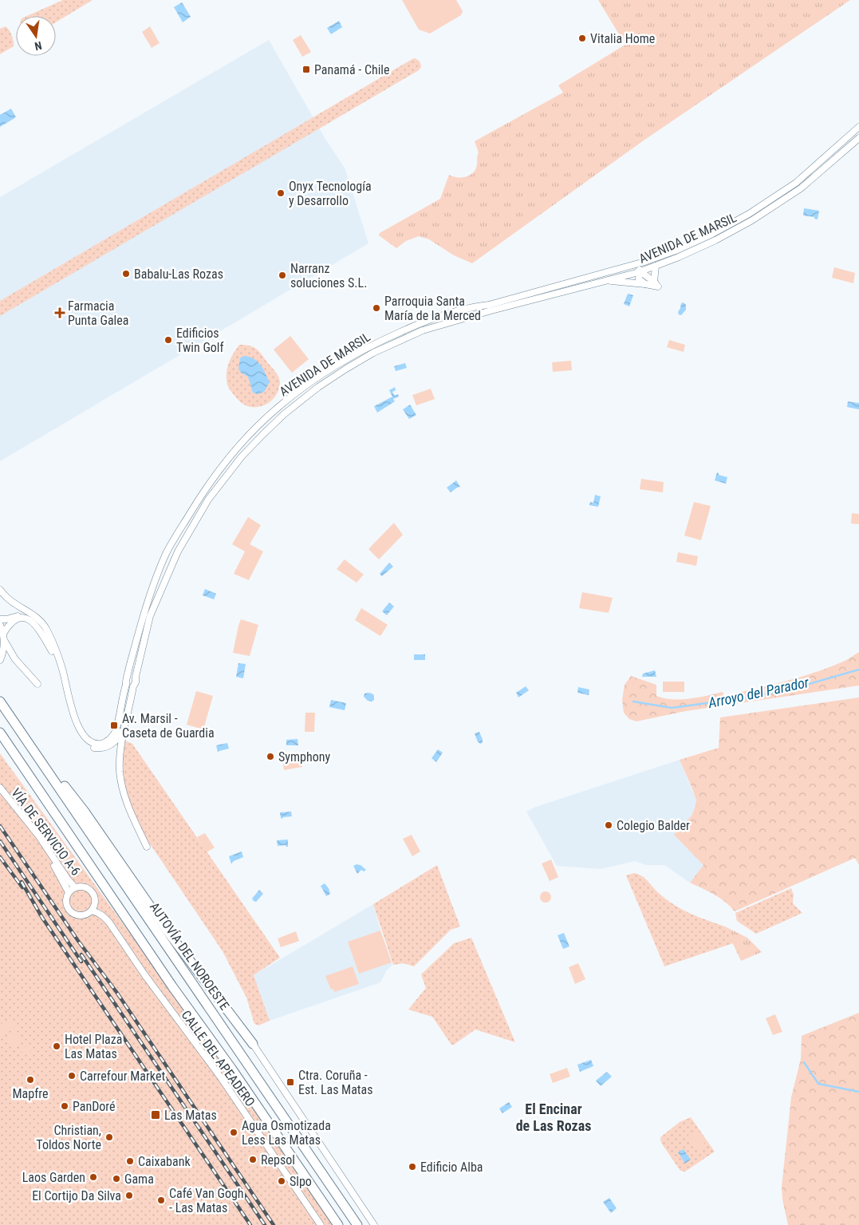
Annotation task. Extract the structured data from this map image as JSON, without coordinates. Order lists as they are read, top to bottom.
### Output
{
  "streets": {
    "highway": ["AUTOVÍA DEL NOROESTE"],
    "street": ["AVENIDA DE MARSIL", "VÍA DE SERVICIO A-6", "CALLE DEL APEADERO"]
  },
  "crossings": [
    ["VÍA DE SERVICIO A-6", "CALLE DEL APEADERO"]
  ],
  "districts": ["El Encinar de Las Rozas"],
  "water": ["Arroyo del Parador"],
  "places": {
    "other": [
      "Vitalia Home",
      "Onyx Tecnología y Desarrollo",
      "Babalu-Las Rozas",
      "Narranz soluciones S.L.",
      "Parroquia Santa María de la Merced",
      "Edificios Twin Golf",
      "Symphony",
      "Colegio Balder",
      "Hotel Plaza Las Matas",
      "Carrefour Market",
      "Mapfre",
      "PanDoré",
      "Agua Osmotizada Less Las Matas",
      "Christian, Toldos Norte",
      "Repsol",
      "Caixabank",
      "Edificio Alba",
      "Laos Garden",
      "Gama",
      "Slpo",
      "El Cortijo Da Silva",
      "Café Van Gogh - Las Matas"
    ],
    "transit": [
      "Panamá - Chile",
      "Av. Marsil - Caseta de Guardia",
      "Ctra. Coruña - Est. Las Matas",
      "Las Matas"
    ],
    "health": ["Farmacia Punta Galea"]
  },
  "north": "bottom"
}
